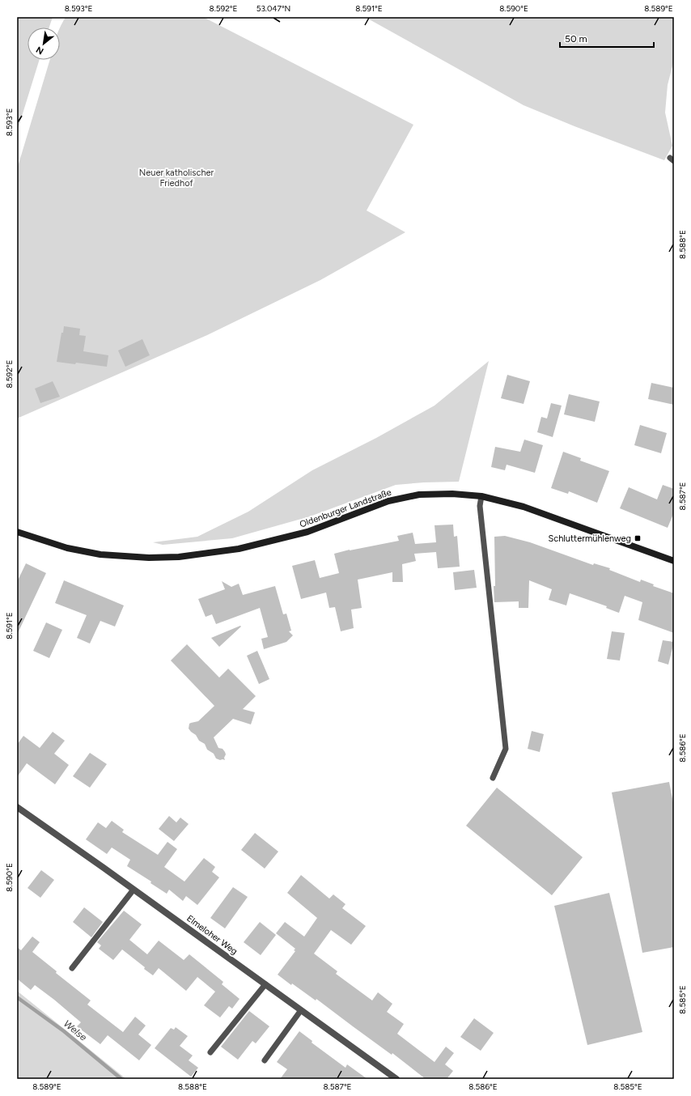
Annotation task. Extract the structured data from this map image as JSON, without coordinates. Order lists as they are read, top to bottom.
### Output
{
  "streets": {
    "main road": ["Oldenburger Landstraße"],
    "street": ["Elmeloher Weg"]
  },
  "water": ["Welse"],
  "parks": ["Neuer katholischer Friedhof"],
  "places": {
    "transit": ["Schluttermühlenweg"]
  },
  "scale_bar": "50 m",
  "north": "bottom left",
  "coordinates": [
    "8.593°E",
    "8.592°E",
    "53.047°N",
    "8.591°E",
    "8.590°E",
    "8.589°E",
    "8.588°E",
    "8.587°E",
    "8.586°E",
    "8.585°E"
  ]
}
